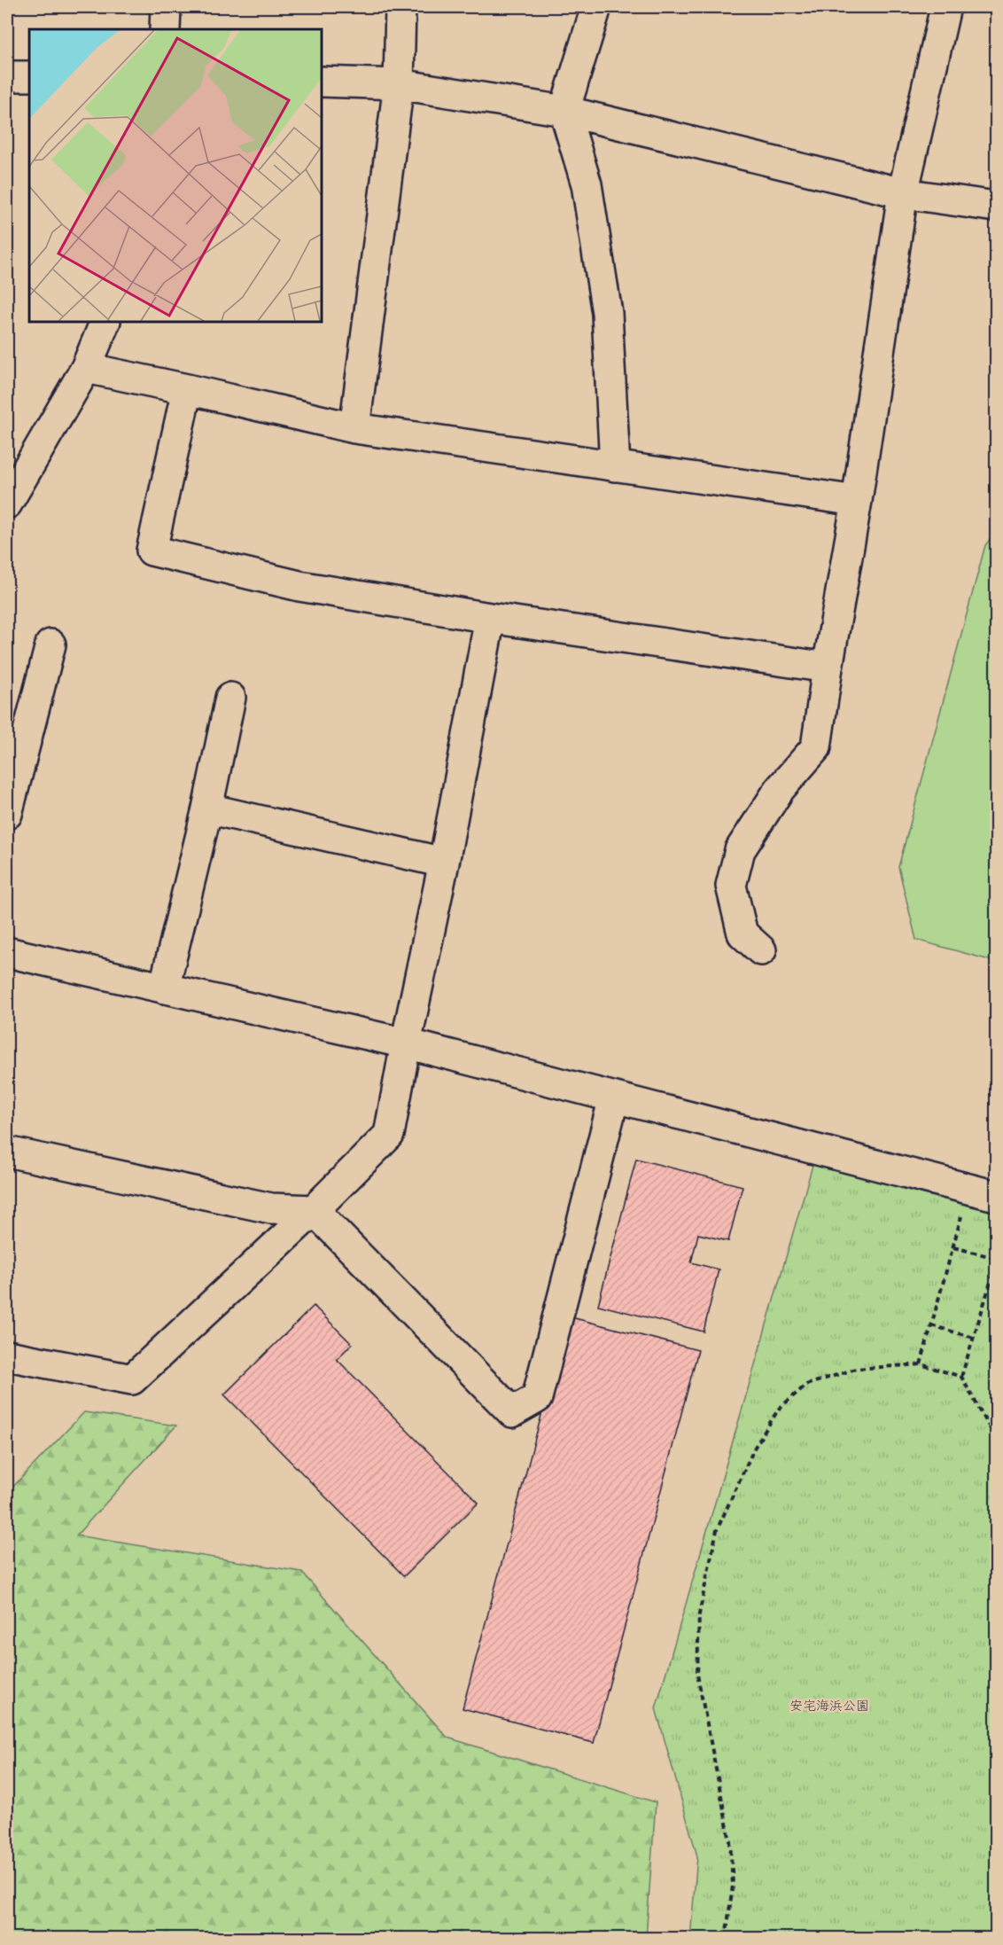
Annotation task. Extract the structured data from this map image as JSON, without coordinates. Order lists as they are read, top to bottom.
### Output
{
  "parks": ["安宅海浜公園"]
}
